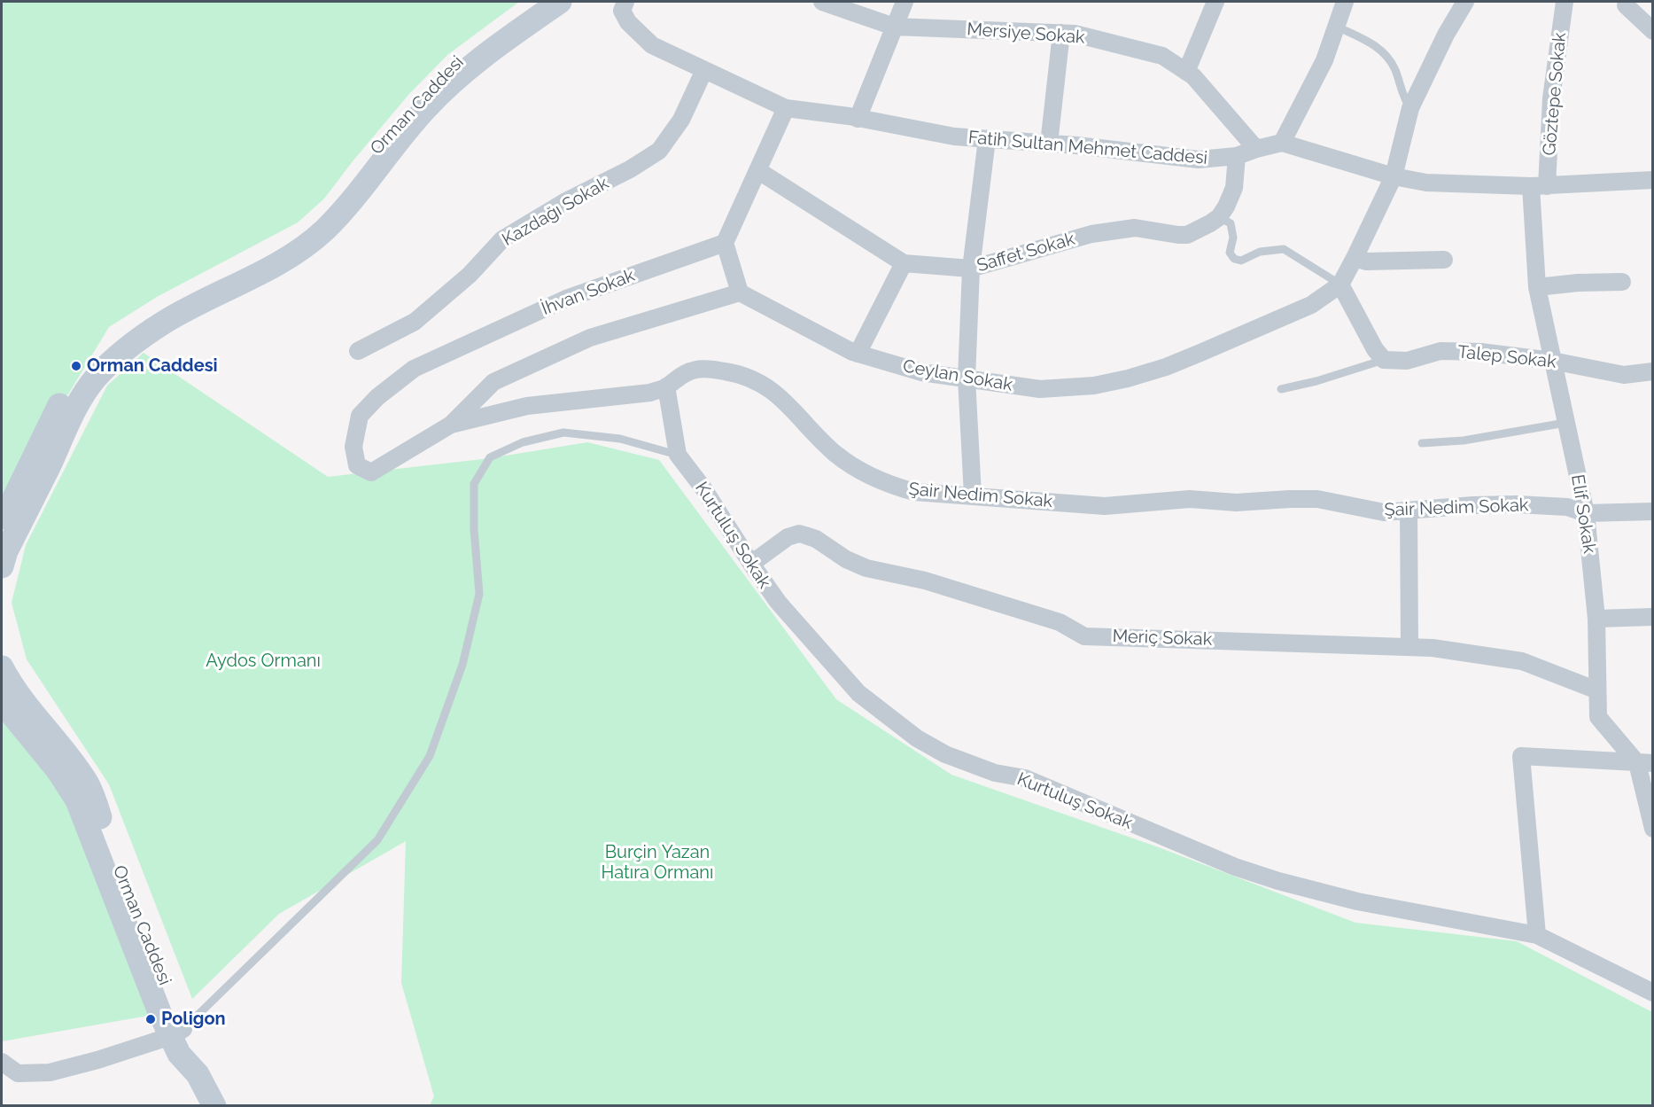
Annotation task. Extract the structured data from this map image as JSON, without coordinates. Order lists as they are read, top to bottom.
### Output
{
  "streets": {
    "street": [
      "Mersiye Sokak",
      "Göztepe Sokak",
      "Orman Caddesi",
      "Fatih Sultan Mehmet Caddesi",
      "Kazdağı Sokak",
      "Saffet Sokak",
      "İhvan Sokak",
      "Talep Sokak",
      "Ceylan Sokak",
      "Şair Nedim Sokak",
      "Elif Sokak",
      "Kurtuluş Sokak",
      "Meriç Sokak"
    ]
  },
  "crossings": [
    ["Mersiye Sokak", "Fatih Sultan Mehmet Caddesi"],
    ["Göztepe Sokak", "Fatih Sultan Mehmet Caddesi"],
    ["Göztepe Sokak", "Elif Sokak"],
    ["Fatih Sultan Mehmet Caddesi", "Kazdağı Sokak"],
    ["Fatih Sultan Mehmet Caddesi", "Ceylan Sokak"],
    ["Fatih Sultan Mehmet Caddesi", "Elif Sokak"],
    ["İhvan Sokak", "Şair Nedim Sokak"],
    ["Talep Sokak", "Elif Sokak"],
    ["Şair Nedim Sokak", "Elif Sokak"],
    ["Şair Nedim Sokak", "Kurtuluş Sokak"],
    ["Elif Sokak", "Meriç Sokak"],
    ["Kurtuluş Sokak", "Meriç Sokak"]
  ],
  "parks": ["Aydos Ormanı", "Burçin Yazan Hatıra Ormanı"],
  "places": ["Orman Caddesi", "Poligon"]
}
